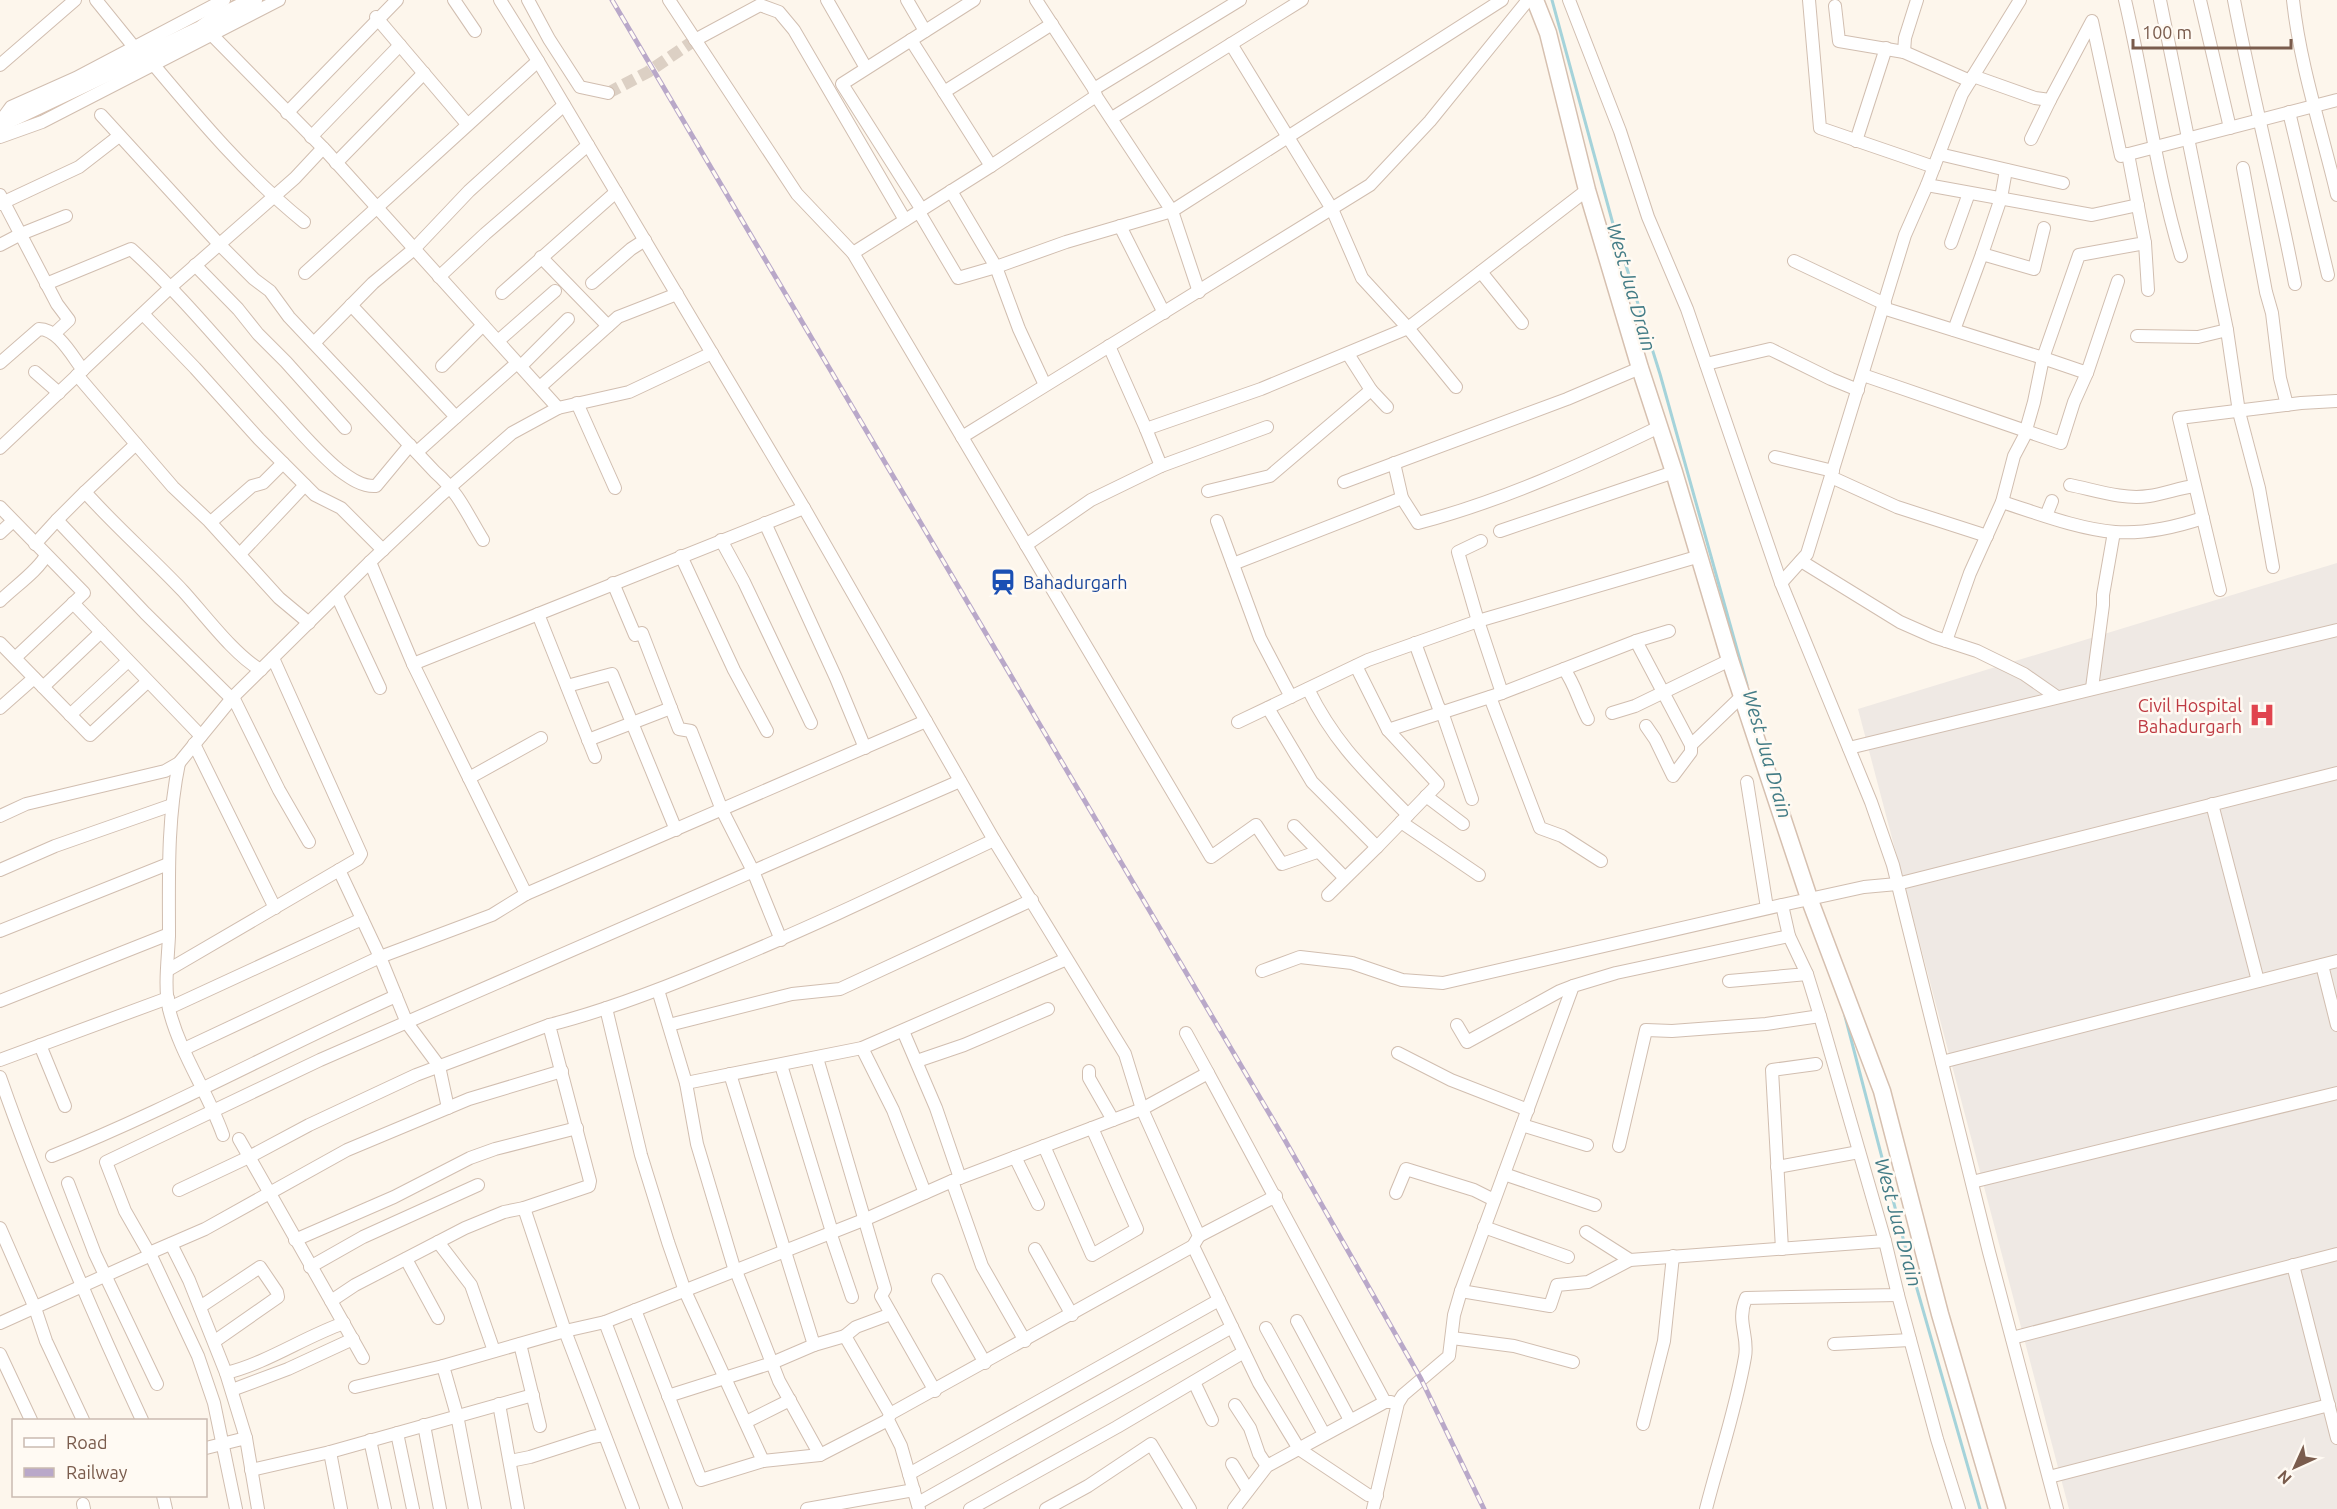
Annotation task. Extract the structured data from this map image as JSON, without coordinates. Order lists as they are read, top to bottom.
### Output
{
  "water": ["West Jua Drain"],
  "places": {
    "station": ["Bahadurgarh"],
    "hospital": ["Civil Hospital Bahadurgarh"]
  },
  "legend": ["Road", "Railway"],
  "scale_bar": "100 m",
  "north": "bottom left"
}
